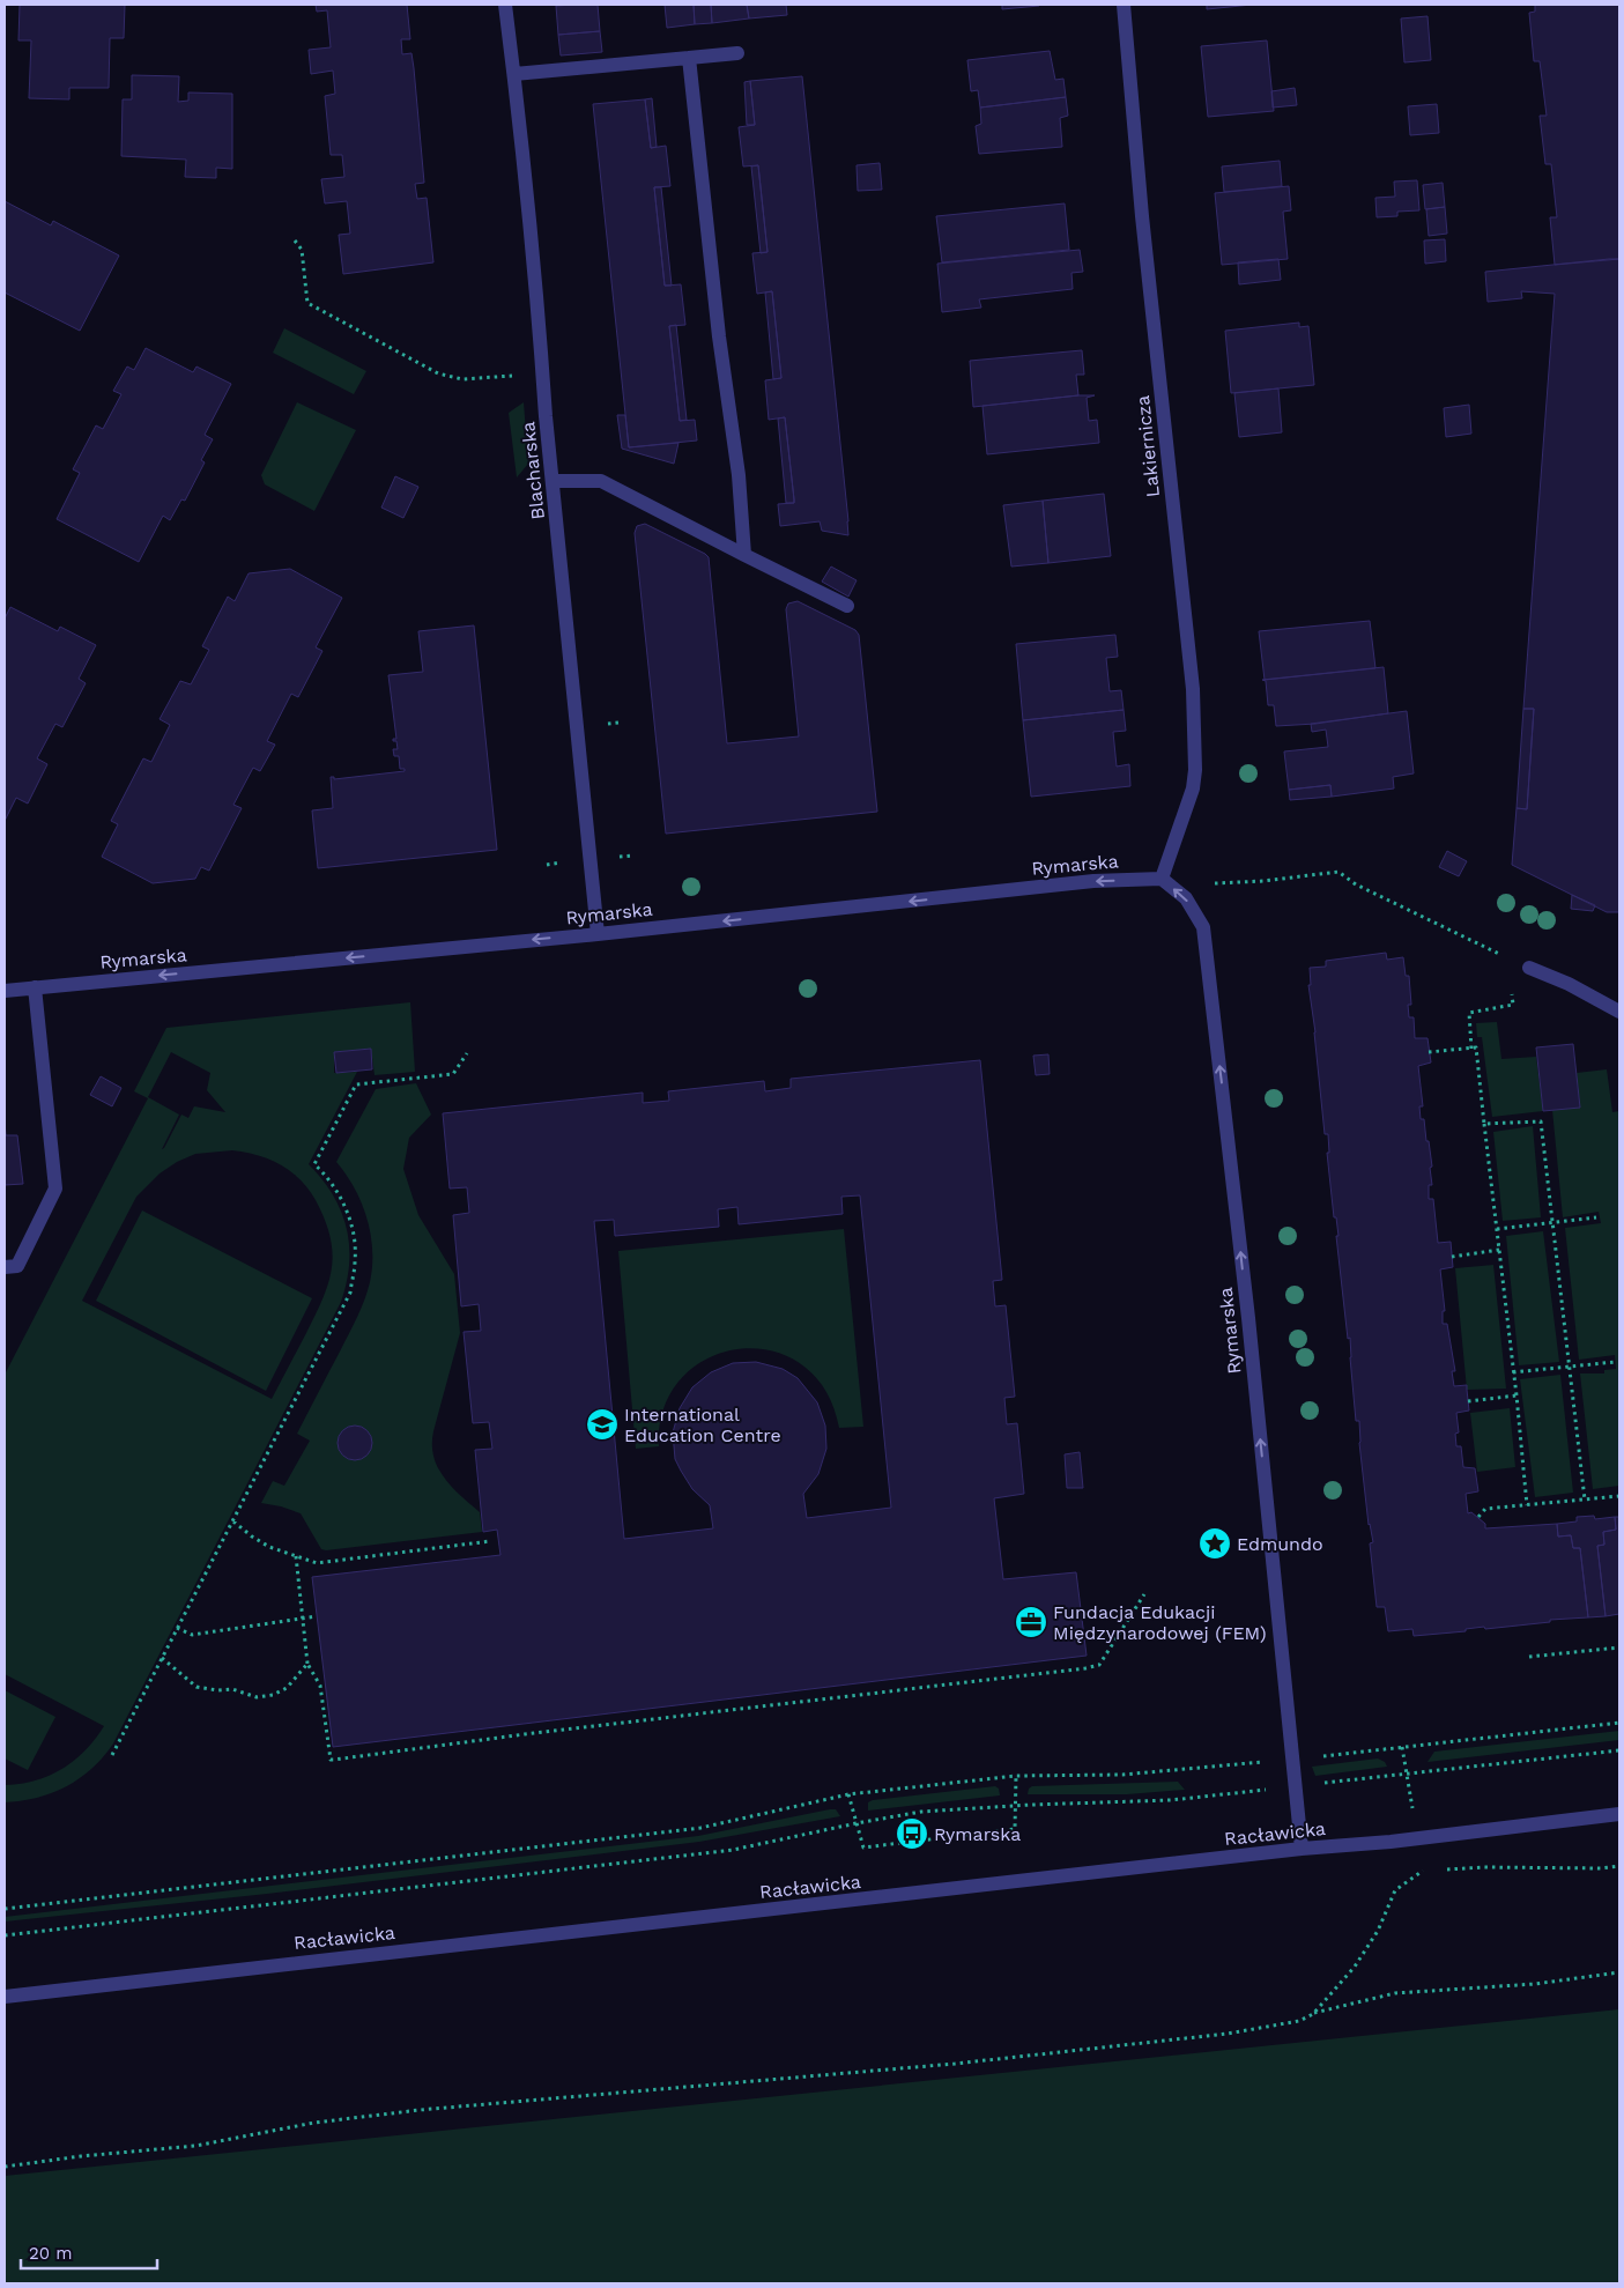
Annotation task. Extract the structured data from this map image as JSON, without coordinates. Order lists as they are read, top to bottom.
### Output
{
  "streets": {
    "street": [
      "Lakiernicza",
      "Blacharska",
      "Rymarska",
      "Racławicka"
    ]
  },
  "crossings": [
    ["Lakiernicza", "Rymarska"],
    ["Blacharska", "Rymarska"],
    ["Rymarska", "Racławicka"]
  ],
  "places": {
    "school or university": ["International Education Centre"],
    "place": ["Edmundo"],
    "office": ["Fundacja Edukacji Międzynarodowej (FEM)"],
    "bus stop": ["Rymarska"]
  },
  "scale_bar": "20 m"
}
